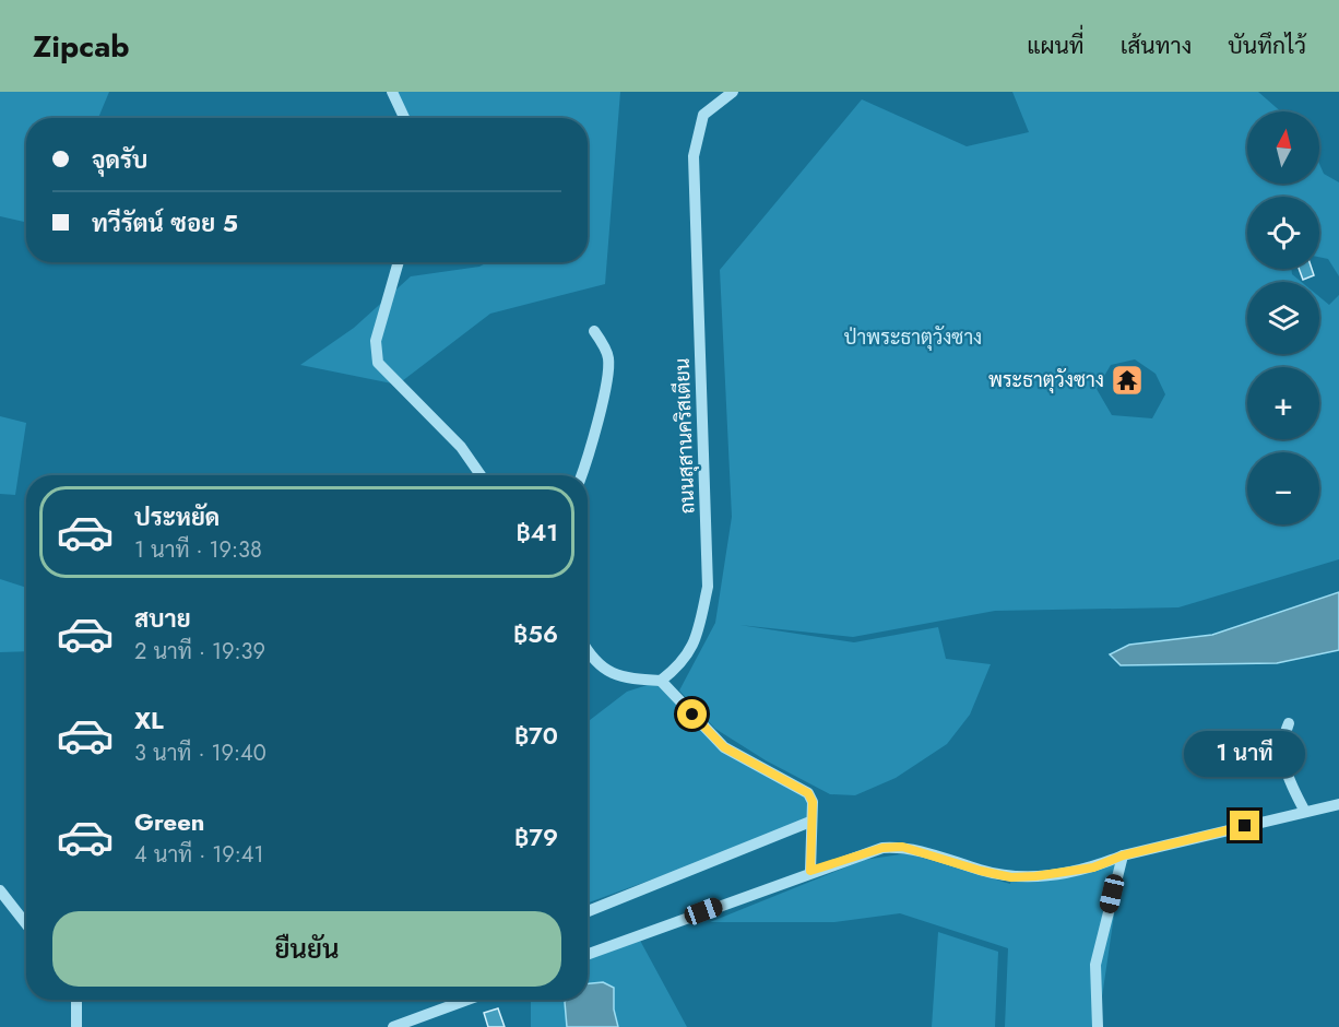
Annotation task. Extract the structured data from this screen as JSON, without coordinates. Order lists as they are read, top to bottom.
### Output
{
  "streets": {
    "street": ["ถนนสุสานคริสเตียน"]
  },
  "parks": ["ป่าพระธาตุวังซาง"],
  "places": {
    "temple": ["พระธาตุวังซาง"]
  },
  "north": "top",
  "page": {
    "header": "Zipcab",
    "nav": ["แผนที่", "เส้นทาง", "บันทึกไว้"],
    "map_buttons": ["+", "−"],
    "banner": ["จุดรับ", "ทวีรัตน์ ซอย 5"],
    "list": [
      {
        "name": "ประหยัด",
        "note": "1 นาที · 19:38",
        "value": "฿41"
      },
      {
        "name": "สบาย",
        "note": "2 นาที · 19:39",
        "value": "฿56"
      },
      {
        "name": "XL",
        "note": "3 นาที · 19:40",
        "value": "฿70"
      },
      {
        "name": "Green",
        "note": "4 นาที · 19:41",
        "value": "฿79"
      }
    ],
    "bubble": "1 นาที",
    "buttons": "ยืนยัน"
  }
}
